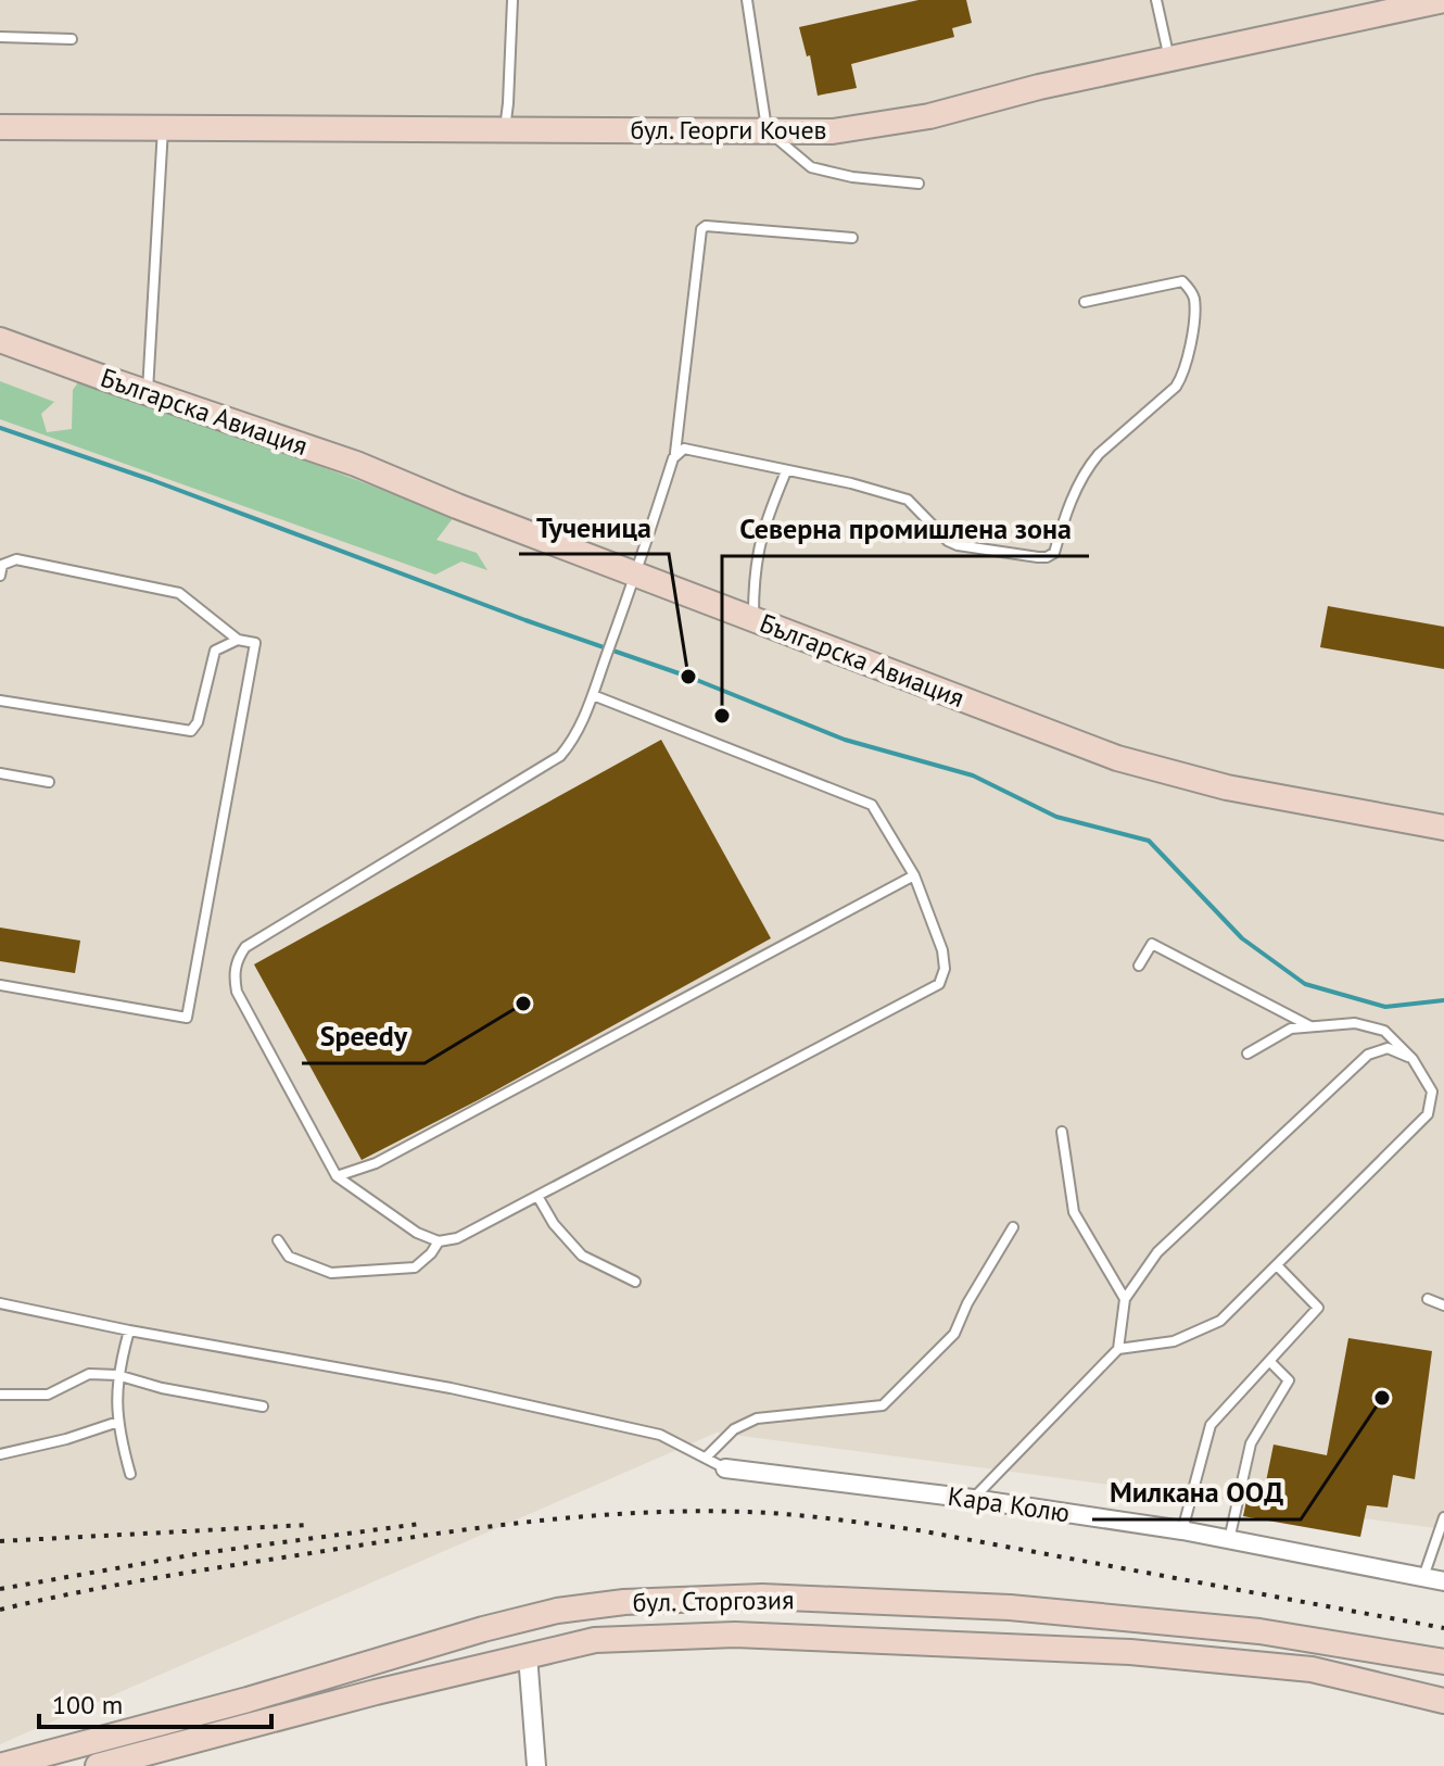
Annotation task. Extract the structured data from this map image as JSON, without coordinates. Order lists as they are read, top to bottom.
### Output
{
  "streets": {
    "main road": ["бул. Георги Кочев", "Българска Авиация", "бул. Сторгозия"],
    "street": ["Кара Колю"]
  },
  "places": [
    "Тученица",
    "Северна промишлена зона",
    "Speedy",
    "Милкана OOД"
  ],
  "scale_bar": "100 m"
}
